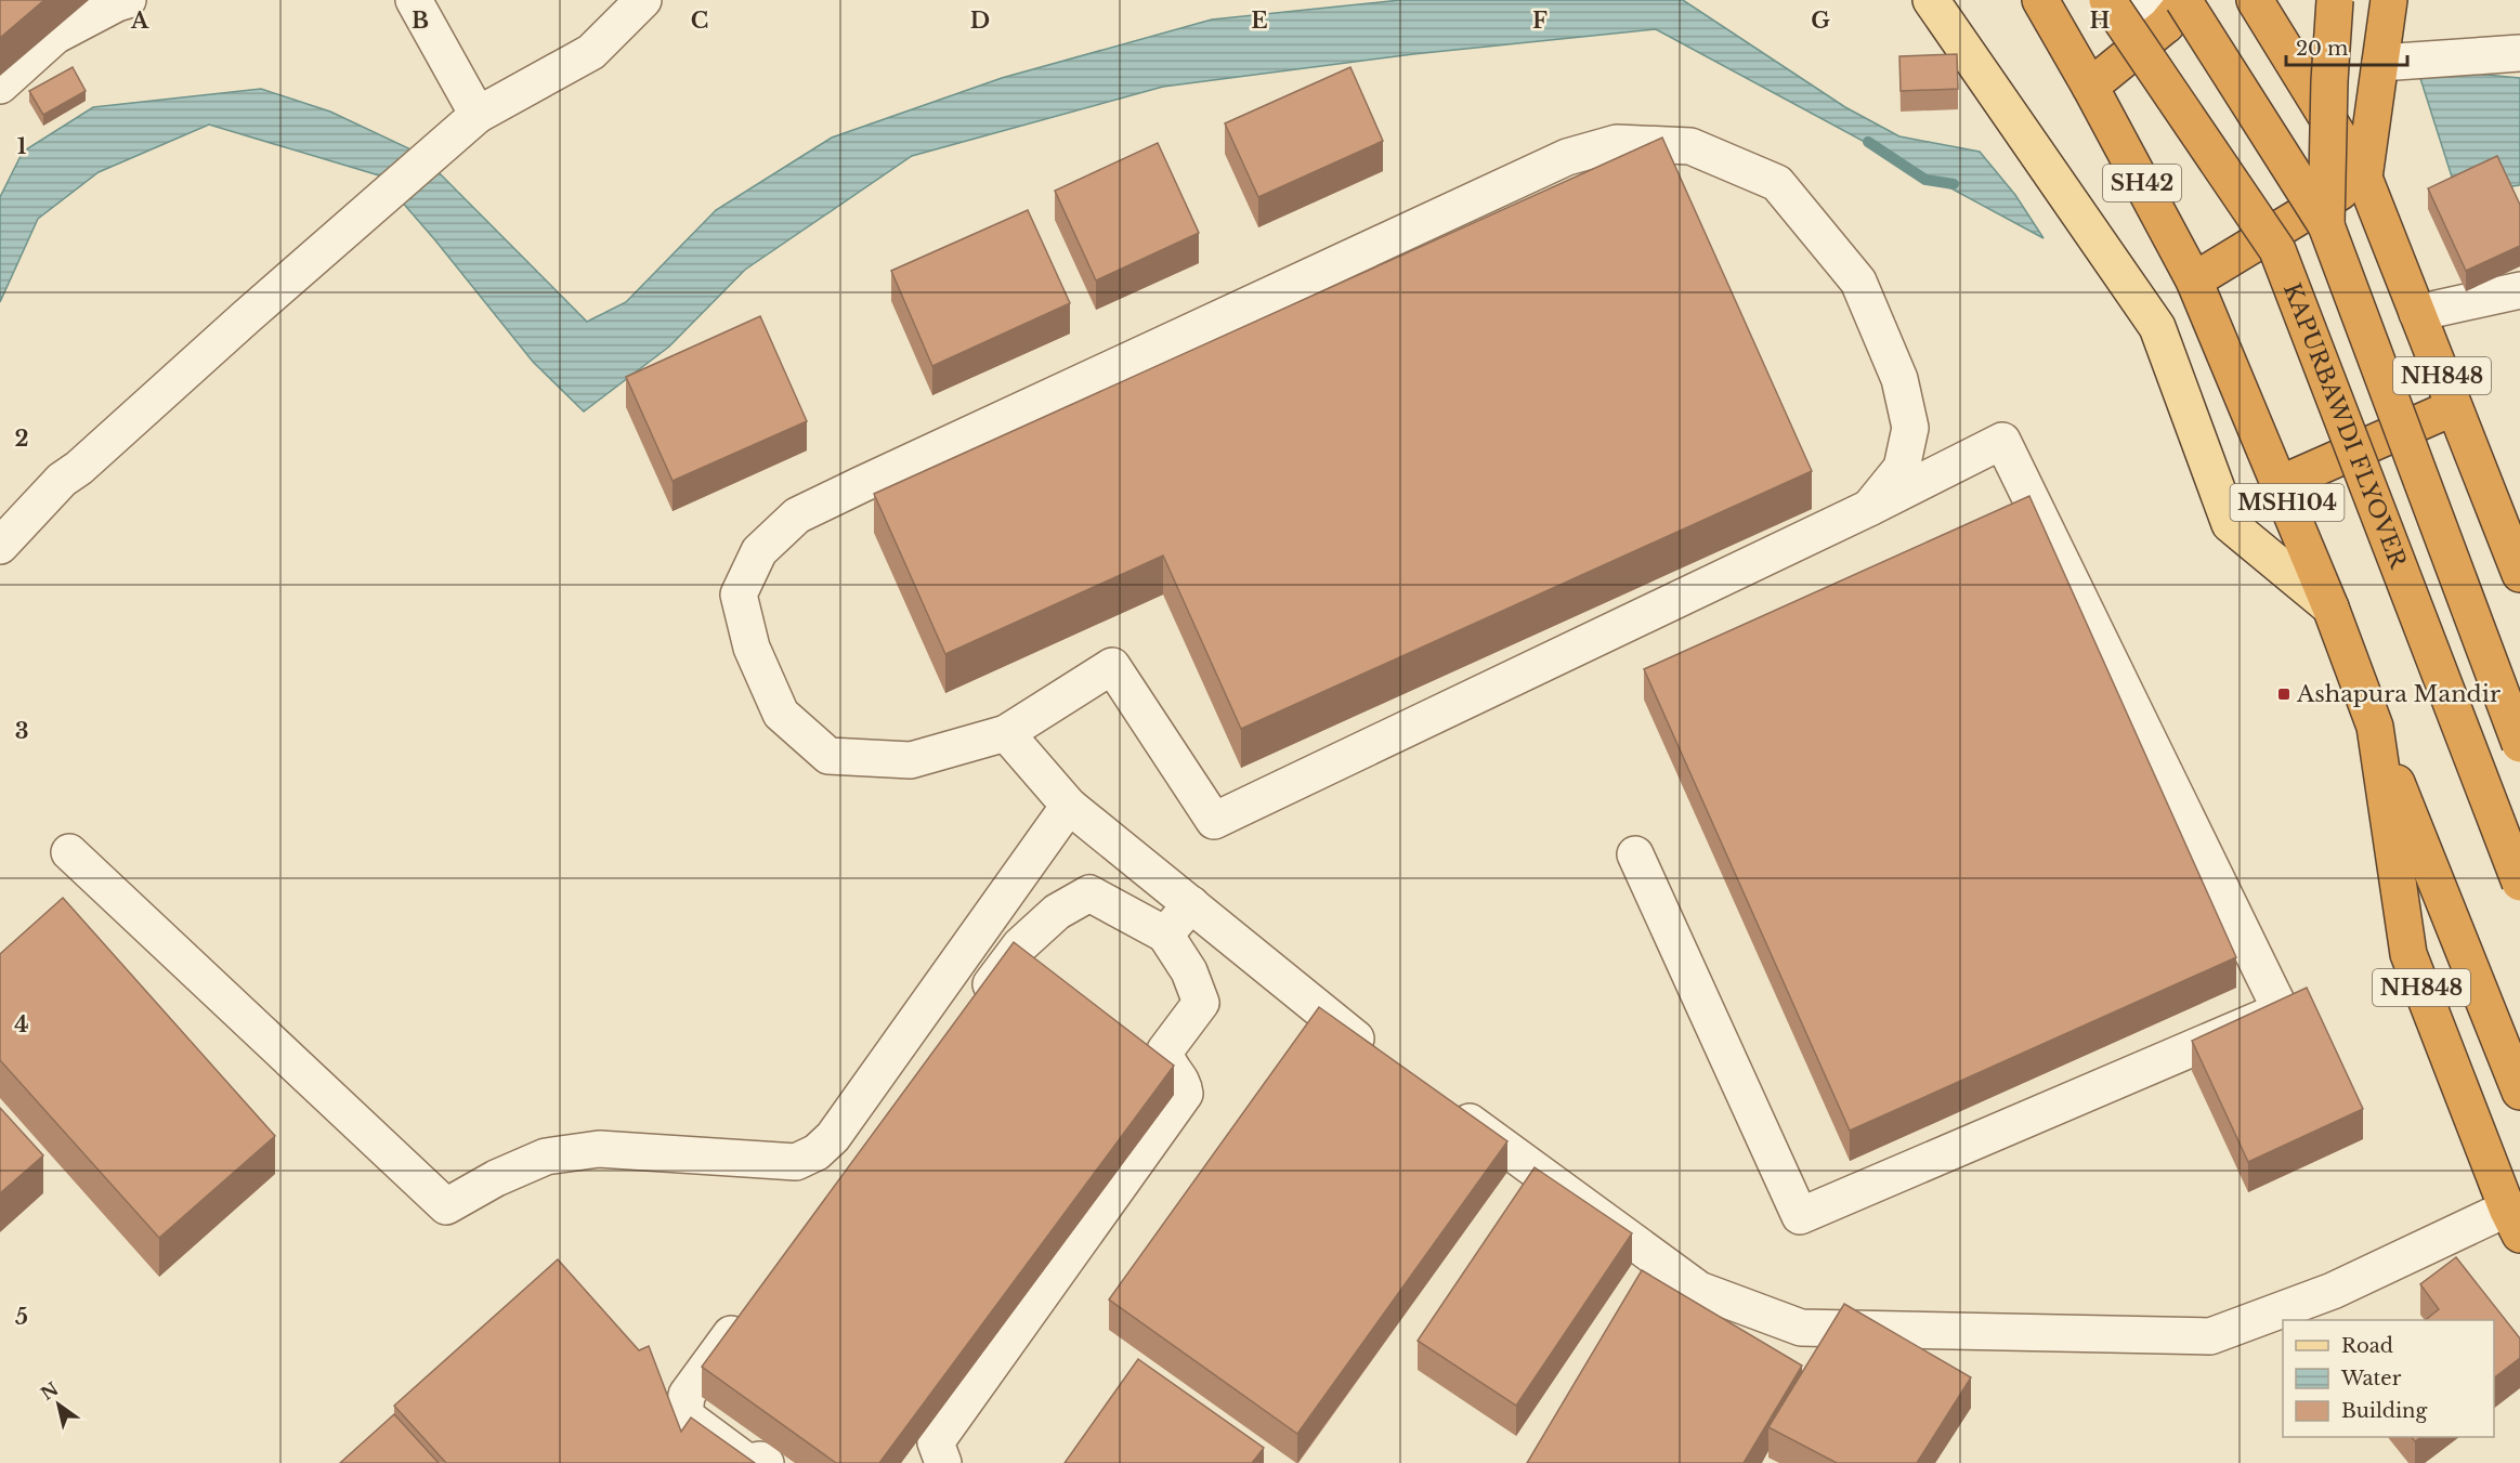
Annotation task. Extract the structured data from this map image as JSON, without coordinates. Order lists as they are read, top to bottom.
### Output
{
  "streets": {
    "highway": [
      "SH42",
      "NH848",
      "KAPURBAWDI FLYOVER",
      "MSH104"
    ]
  },
  "crossings": [
    ["SH42", "MSH104"],
    ["NH848", "MSH104"]
  ],
  "places": {
    "transit": ["Ashapura Mandir"]
  },
  "legend": ["Road", "Water", "Building"],
  "scale_bar": "20 m",
  "north": "top left",
  "grid": {
    "columns": [
      "A",
      "B",
      "C",
      "D",
      "E",
      "F",
      "G",
      "H"
    ],
    "rows": [
      "1",
      "2",
      "3",
      "4",
      "5"
    ]
  }
}
